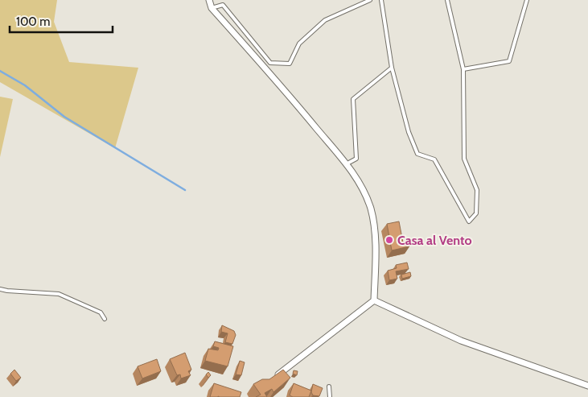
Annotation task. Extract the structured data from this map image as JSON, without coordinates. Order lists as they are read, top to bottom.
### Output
{
  "places": ["Casa al Vento"],
  "scale_bar": "100 m"
}
